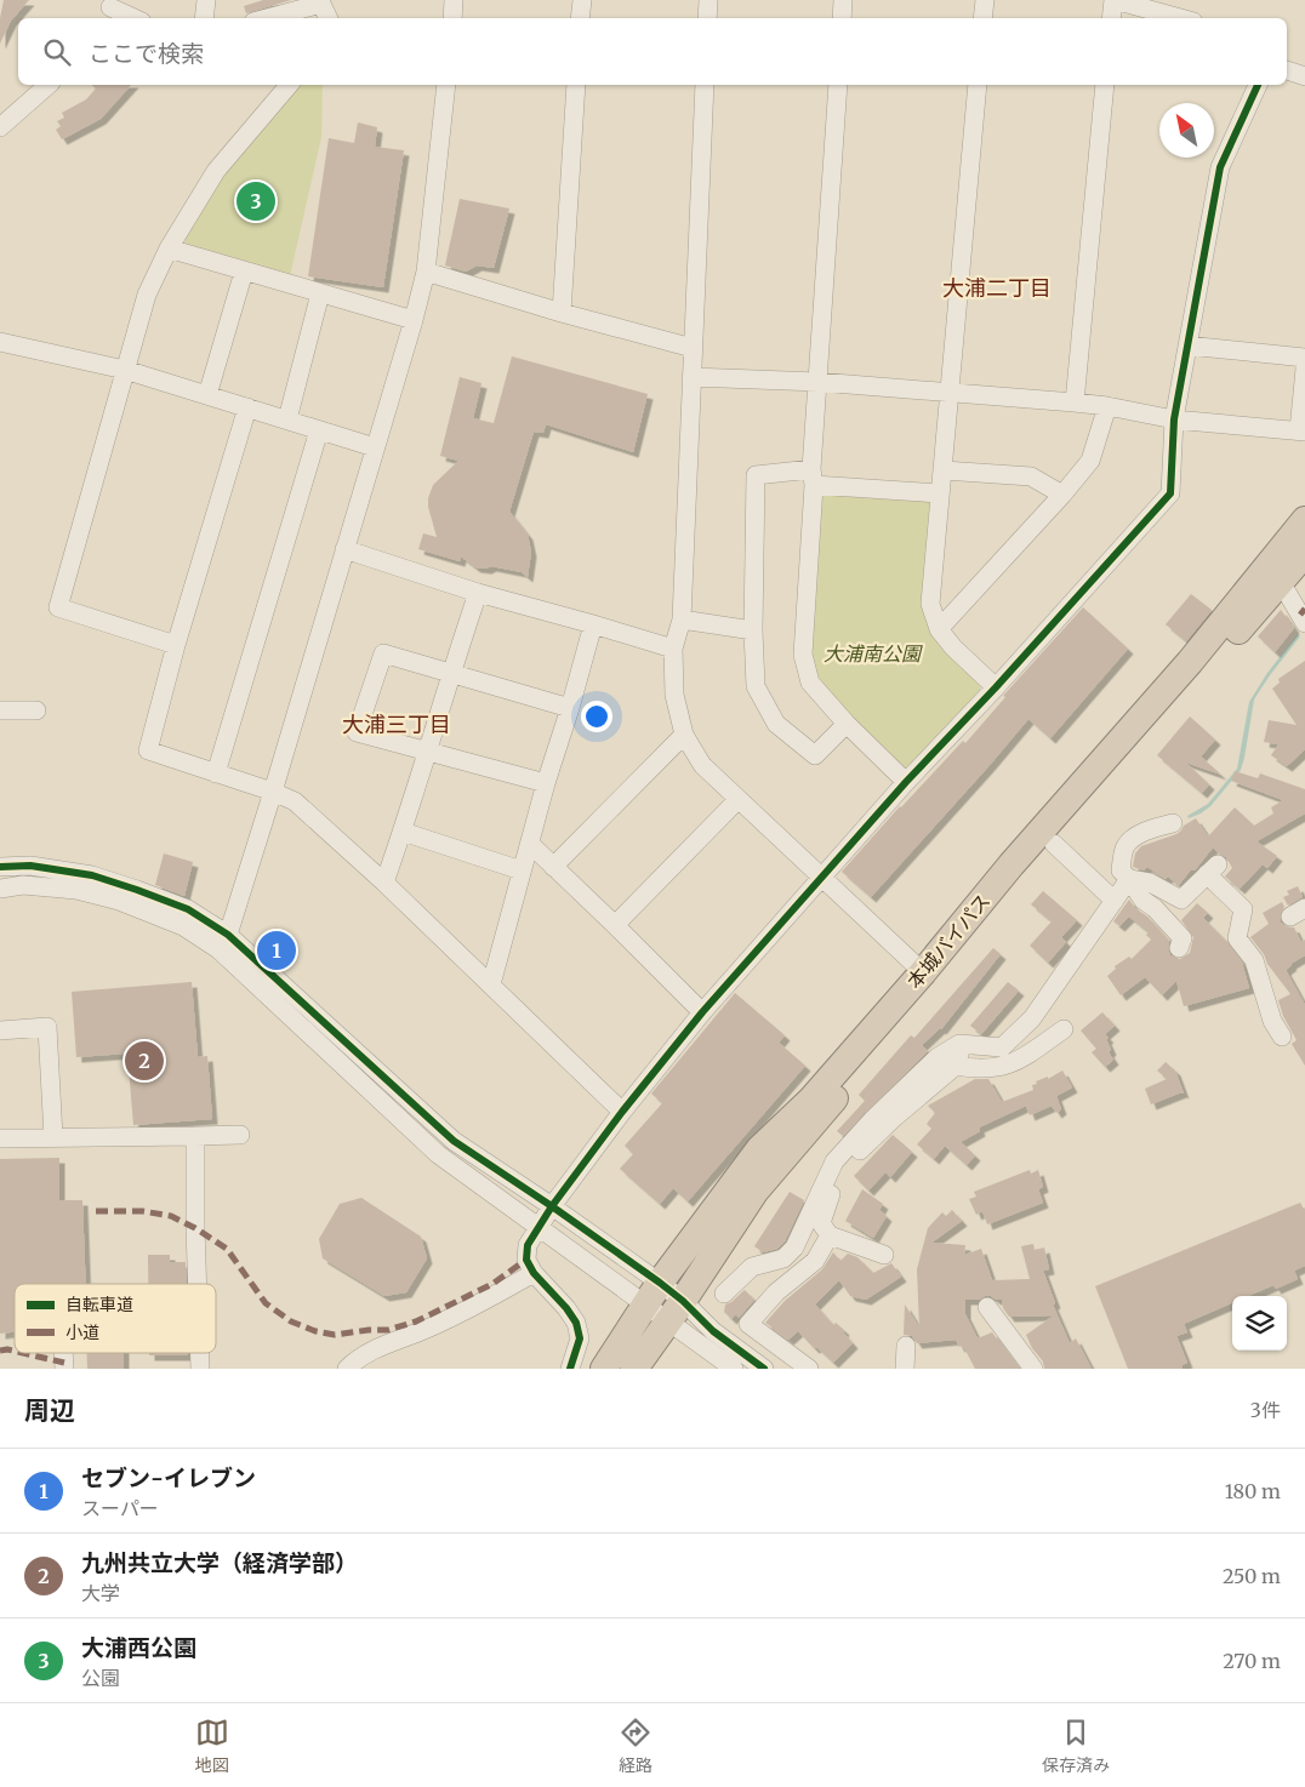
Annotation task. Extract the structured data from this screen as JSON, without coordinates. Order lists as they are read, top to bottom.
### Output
{
  "streets": {
    "highway": ["本城バイパス"]
  },
  "districts": ["大浦二丁目", "大浦三丁目"],
  "parks": ["大浦南公園"],
  "legend": ["自転車道", "小道"],
  "north": "top left",
  "page": {
    "search": "ここで検索",
    "pins": ["3", "1", "2"],
    "heading": ["周辺", "3件"],
    "list": [
      {
        "mark": "1",
        "name": "セブン-イレブン",
        "note": "スーパー",
        "value": "180 m"
      },
      {
        "mark": "2",
        "name": "九州共立大学（経済学部）",
        "note": "大学",
        "value": "250 m"
      },
      {
        "mark": "3",
        "name": "大浦西公園",
        "note": "公園",
        "value": "270 m"
      }
    ],
    "nav": ["地図", "経路", "保存済み"]
  }
}
